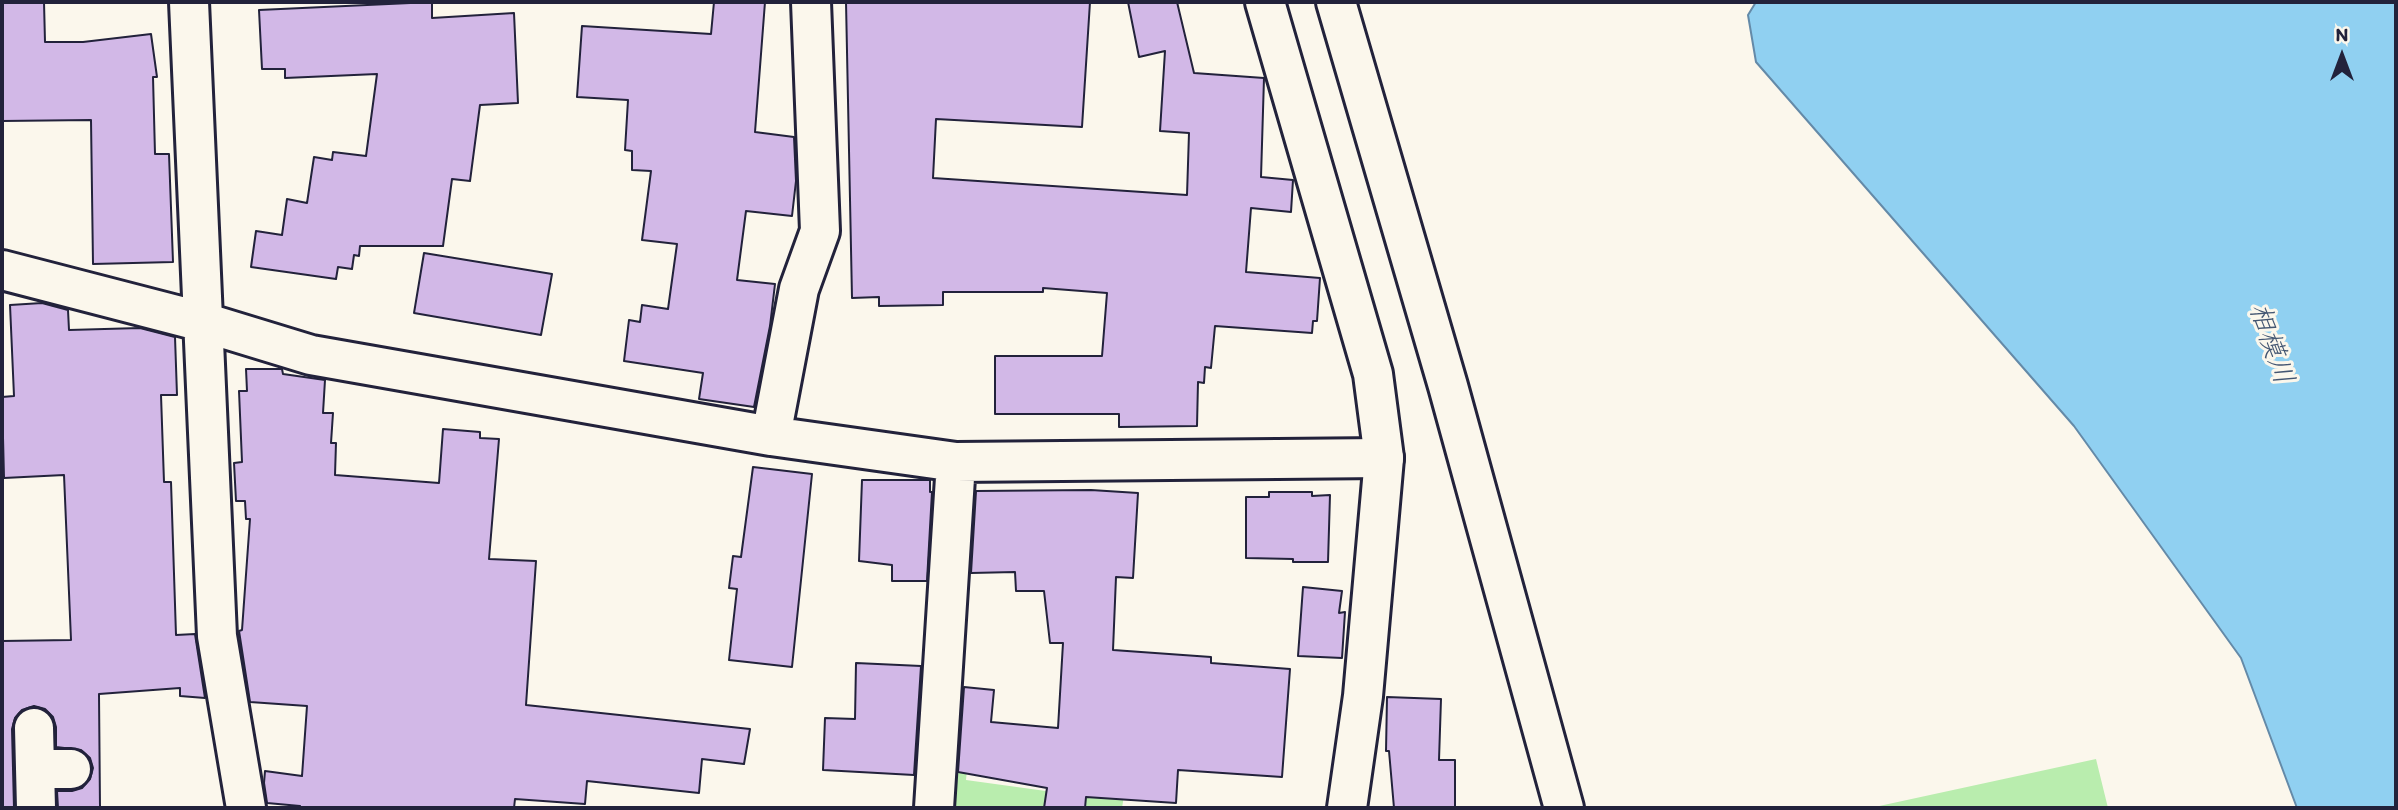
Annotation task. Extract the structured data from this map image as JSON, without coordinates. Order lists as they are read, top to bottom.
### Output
{
  "water": ["相模川"],
  "north": "top"
}
